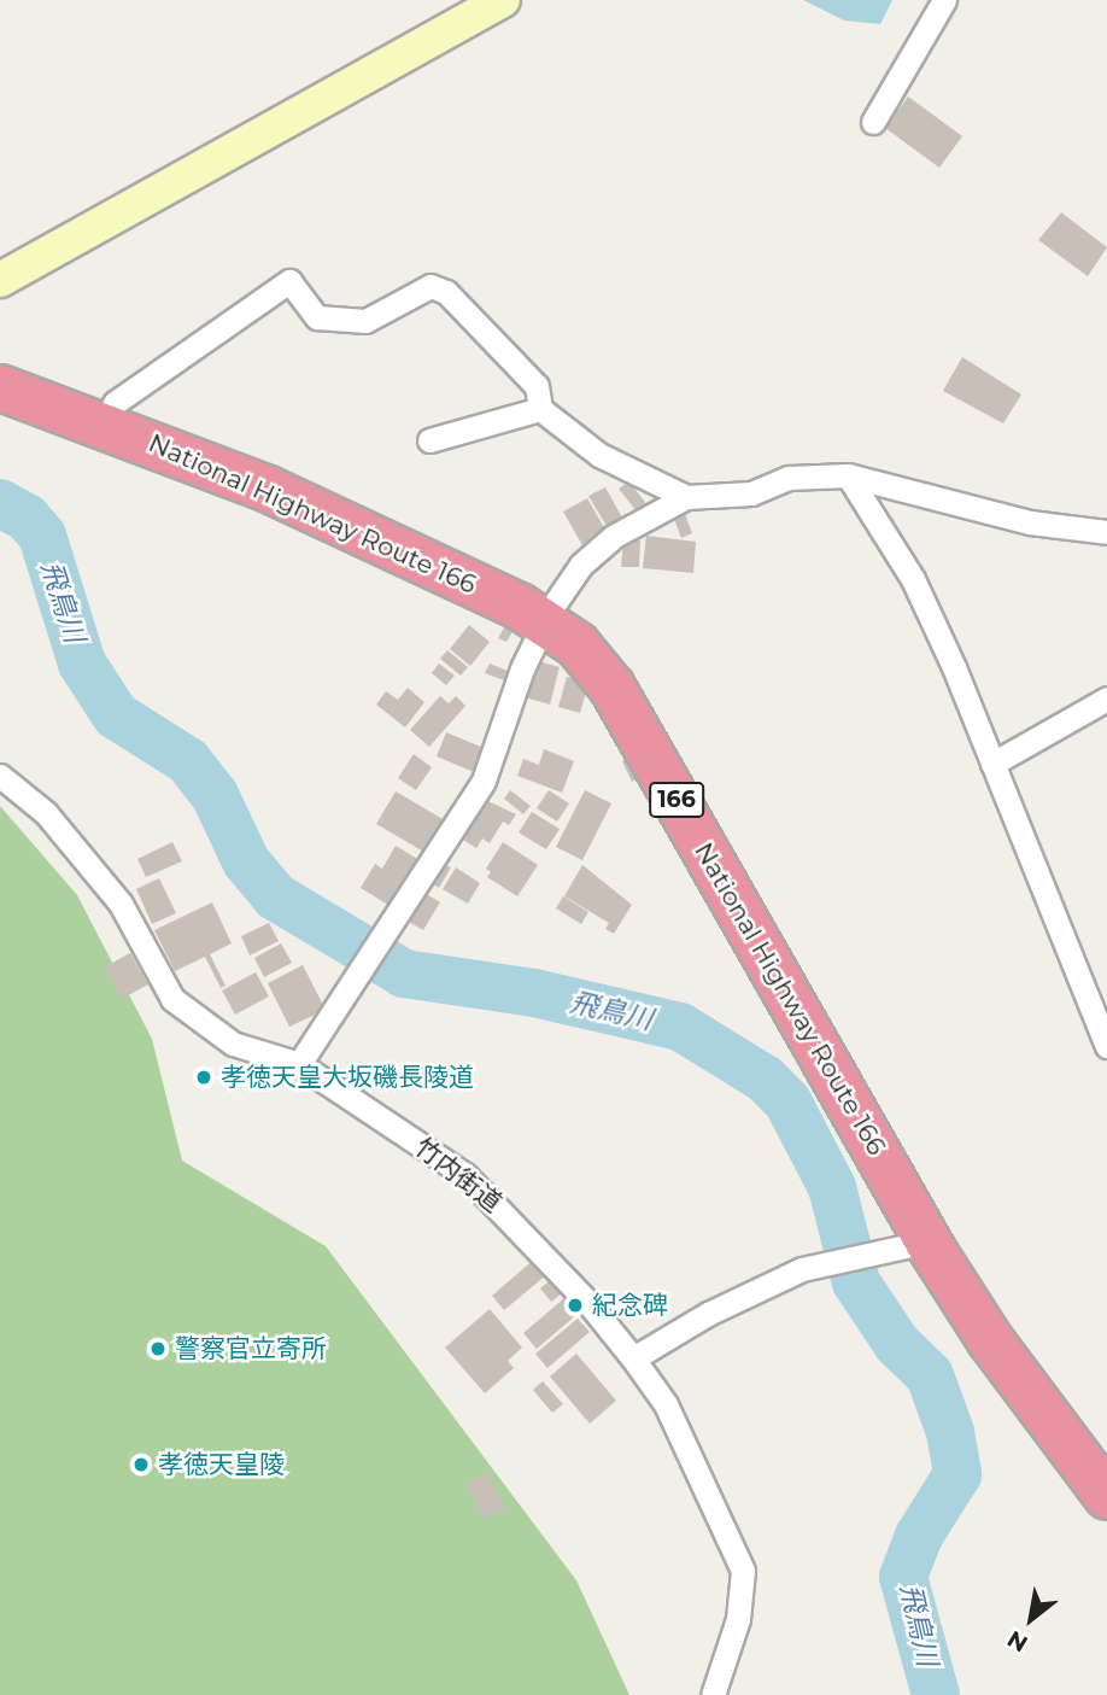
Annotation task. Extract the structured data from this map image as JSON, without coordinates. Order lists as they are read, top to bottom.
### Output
{
  "streets": {
    "highway": ["National Highway Route 166", "166"],
    "street": ["竹内街道"]
  },
  "water": ["飛鳥川"],
  "places": [
    "孝徳天皇大坂磯長陵道",
    "紀念碑",
    "警察官立寄所",
    "孝徳天皇陵"
  ],
  "north": "bottom left"
}
